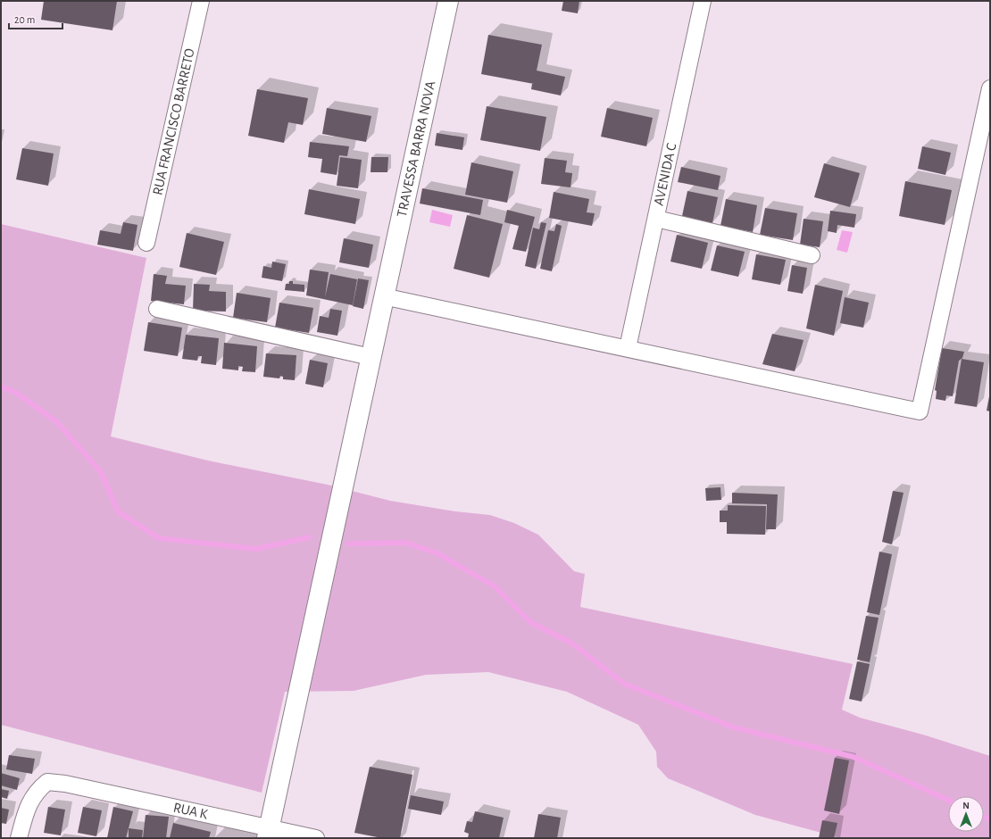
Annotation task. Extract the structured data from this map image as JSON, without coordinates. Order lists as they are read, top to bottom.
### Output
{
  "streets": {
    "street": [
      "RUA FRANCISCO BARRETO",
      "TRAVESSA BARRA NOVA",
      "AVENIDA C",
      "RUA K"
    ]
  },
  "crossings": [
    ["TRAVESSA BARRA NOVA", "RUA K"]
  ],
  "scale_bar": "20 m",
  "north": "top"
}
